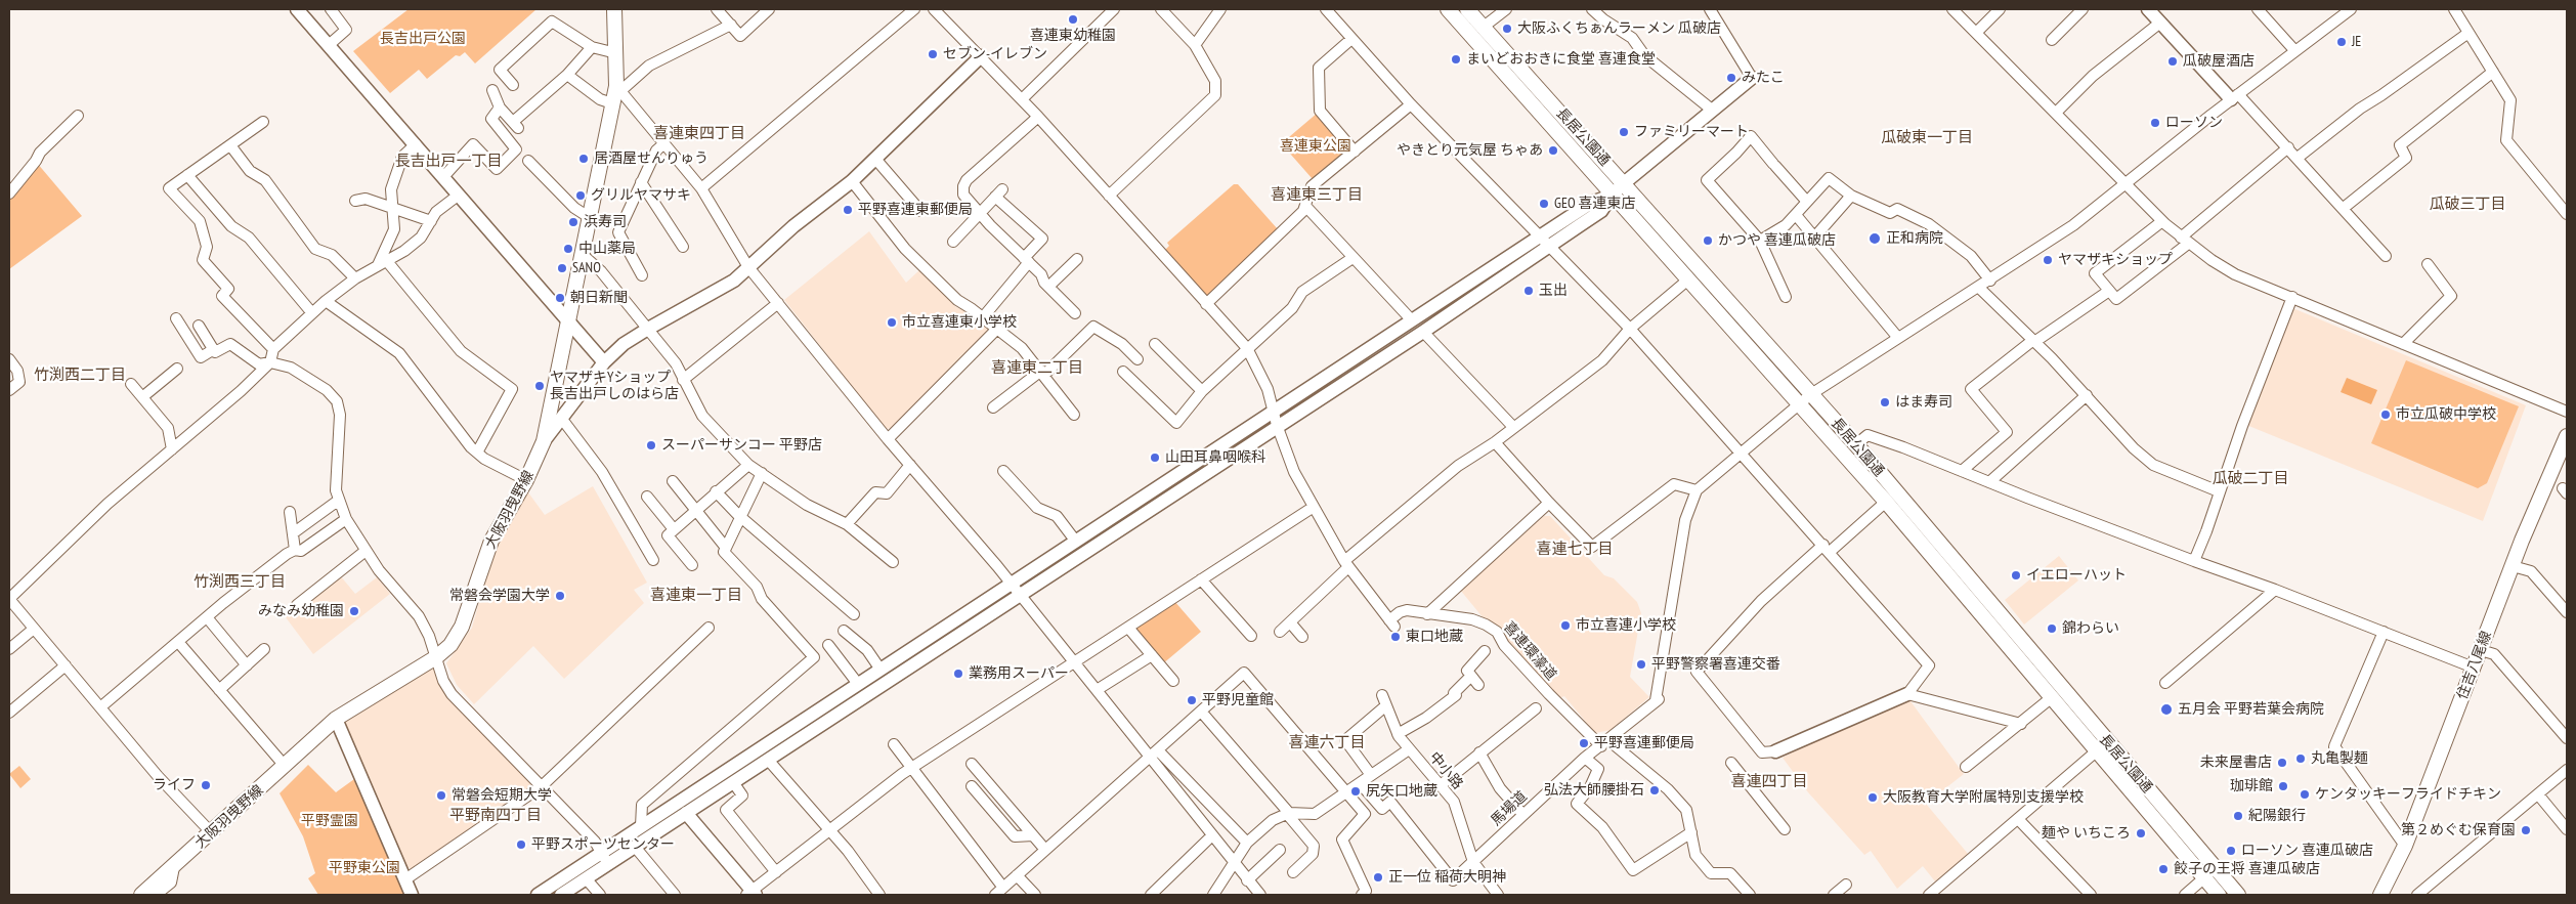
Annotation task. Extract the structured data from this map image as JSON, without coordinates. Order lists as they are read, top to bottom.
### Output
{
  "streets": {
    "main road": ["長居公園通", "大阪羽曳野線", "住吉八尾線"],
    "street": ["喜連環濠道", "中小路", "馬場道"]
  },
  "crossings": [
    ["喜連環濠道", "馬場道"],
    ["中小路", "馬場道"]
  ],
  "districts": [
    "喜連東四丁目",
    "瓜破東一丁目",
    "長吉出戸一丁目",
    "喜連東三丁目",
    "瓜破三丁目",
    "喜連東二丁目",
    "竹渕西二丁目",
    "瓜破二丁目",
    "喜連七丁目",
    "竹渕西三丁目",
    "喜連東一丁目",
    "喜連六丁目",
    "喜連四丁目",
    "平野南四丁目"
  ],
  "parks": [
    "長吉出戸公園",
    "喜連東公園",
    "平野霊園",
    "平野東公園"
  ],
  "places": [
    "喜連東幼稚園",
    "大阪ふくちぁんラーメン 瓜破店",
    "JE",
    "セブン-イレブン",
    "まいどおおきに食堂 喜連食堂",
    "瓜破屋酒店",
    "みたこ",
    "ローソン",
    "ファミリーマート",
    "やきとり元気屋 ちゃあ",
    "居酒屋せんりゅう",
    "グリルヤマサキ",
    "GEO 喜連東店",
    "平野喜連東郵便局",
    "浜寿司",
    "正和病院",
    "かつや 喜連瓜破店",
    "中山薬局",
    "ヤマザキショップ",
    "SANO",
    "玉出",
    "朝日新聞",
    "市立喜連東小学校",
    "ヤマザキYショップ 長吉出戸しのはら店",
    "はま寿司",
    "市立瓜破中学校",
    "スーパーサンコー 平野店",
    "山田耳鼻咽喉科",
    "イエローハット",
    "常磐会学園大学",
    "みなみ幼稚園",
    "市立喜連小学校",
    "錦わらい",
    "東口地蔵",
    "平野警察署喜連交番",
    "業務用スーパー",
    "平野児童館",
    "五月会 平野若葉会病院",
    "平野喜連郵便局",
    "丸亀製麺",
    "未来屋書店",
    "ライフ",
    "珈琲館",
    "弘法大師腰掛石",
    "尻矢口地蔵",
    "ケンタッキーフライドチキン",
    "常磐会短期大学",
    "大阪教育大学附属特別支援学校",
    "紀陽銀行",
    "第２めぐむ保育園",
    "麺や いちころ",
    "平野スポーツセンター",
    "ローソン 喜連瓜破店",
    "餃子の王将 喜連瓜破店",
    "正一位 稲荷大明神"
  ]
}
